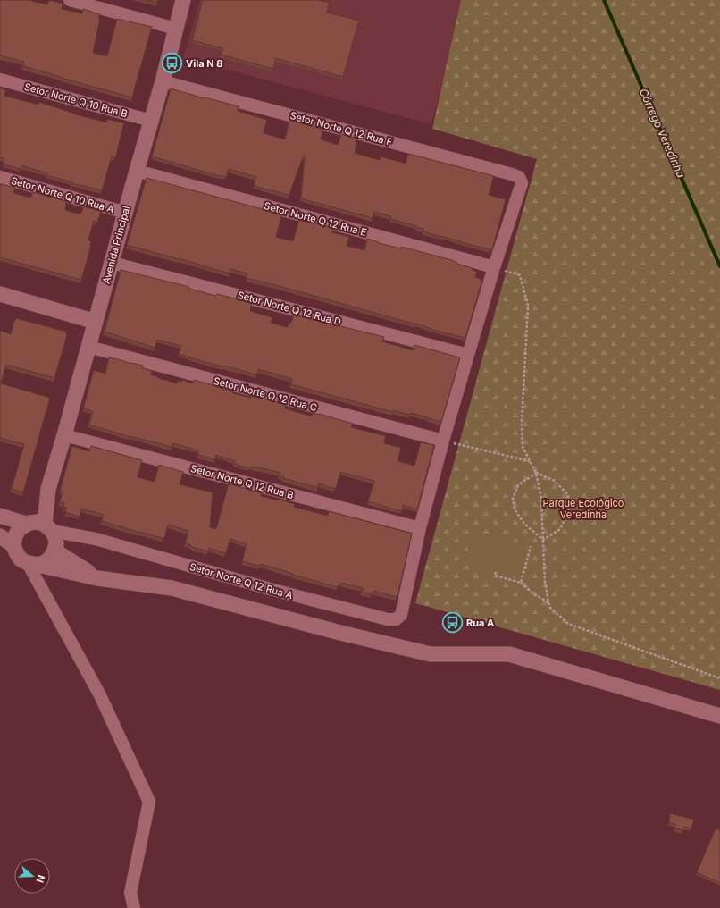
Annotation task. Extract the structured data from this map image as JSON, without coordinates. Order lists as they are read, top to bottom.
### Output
{
  "streets": {
    "street": [
      "Setor Norte Q 10 Rua B",
      "Setor Norte Q 12 Rua F",
      "Setor Norte Q 10 Rua A",
      "Setor Norte Q 12 Rua E",
      "Avenida Principal",
      "Setor Norte Q 12 Rua D",
      "Setor Norte Q 12 Rua C",
      "Setor Norte Q 12 Rua B",
      "Setor Norte Q 12 Rua A"
    ]
  },
  "crossings": [
    ["Setor Norte Q 10 Rua B", "Avenida Principal"],
    ["Setor Norte Q 12 Rua F", "Setor Norte Q 12 Rua E"],
    ["Setor Norte Q 12 Rua F", "Avenida Principal"],
    ["Setor Norte Q 10 Rua A", "Avenida Principal"],
    ["Setor Norte Q 12 Rua E", "Avenida Principal"],
    ["Avenida Principal", "Setor Norte Q 12 Rua D"],
    ["Avenida Principal", "Setor Norte Q 12 Rua C"],
    ["Avenida Principal", "Setor Norte Q 12 Rua B"],
    ["Avenida Principal", "Setor Norte Q 12 Rua A"],
    ["Setor Norte Q 12 Rua B", "Setor Norte Q 12 Rua A"]
  ],
  "water": ["Córrego Veredinha"],
  "parks": ["Parque Ecológico Veredinha"],
  "places": {
    "bus stop": ["Vila N 8", "Rua A"]
  },
  "north": "right"
}
